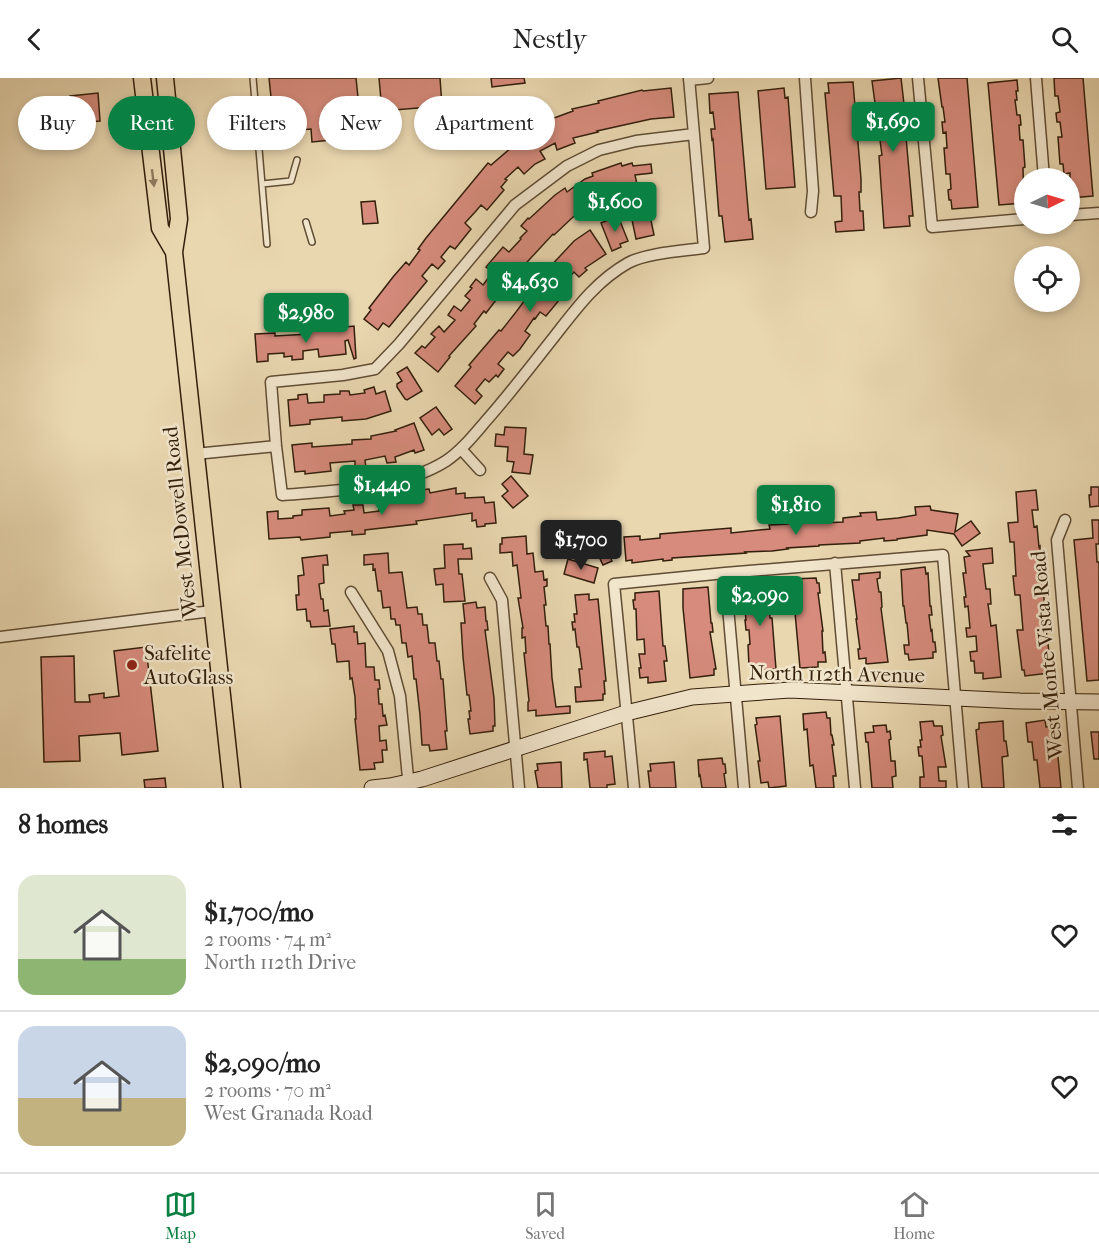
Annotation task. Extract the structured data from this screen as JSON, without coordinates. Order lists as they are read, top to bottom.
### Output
{
  "streets": {
    "main road": ["West McDowell Road"],
    "street": ["West Monte Vista Road", "North 112th Avenue"]
  },
  "crossings": [
    ["West Monte Vista Road", "North 112th Avenue"]
  ],
  "places": ["Safelite AutoGlass"],
  "north": "right",
  "page": {
    "header": "Nestly",
    "chip": [
      "Buy",
      "Rent",
      "Filters",
      "New",
      "Apartment"
    ],
    "price": [
      "$1,690",
      "$1,600",
      "$4,630",
      "$2,980",
      "$1,440",
      "$1,810",
      "$1,700",
      "$2,090"
    ],
    "heading": "8 homes",
    "list": [
      {
        "name": "$1,700/mo",
        "note": "2 rooms · 74 m² · North 112th Drive"
      },
      {
        "name": "$2,090/mo",
        "note": "2 rooms · 70 m² · West Granada Road"
      }
    ],
    "tabs": ["Map", "Saved", "Home"]
  }
}
